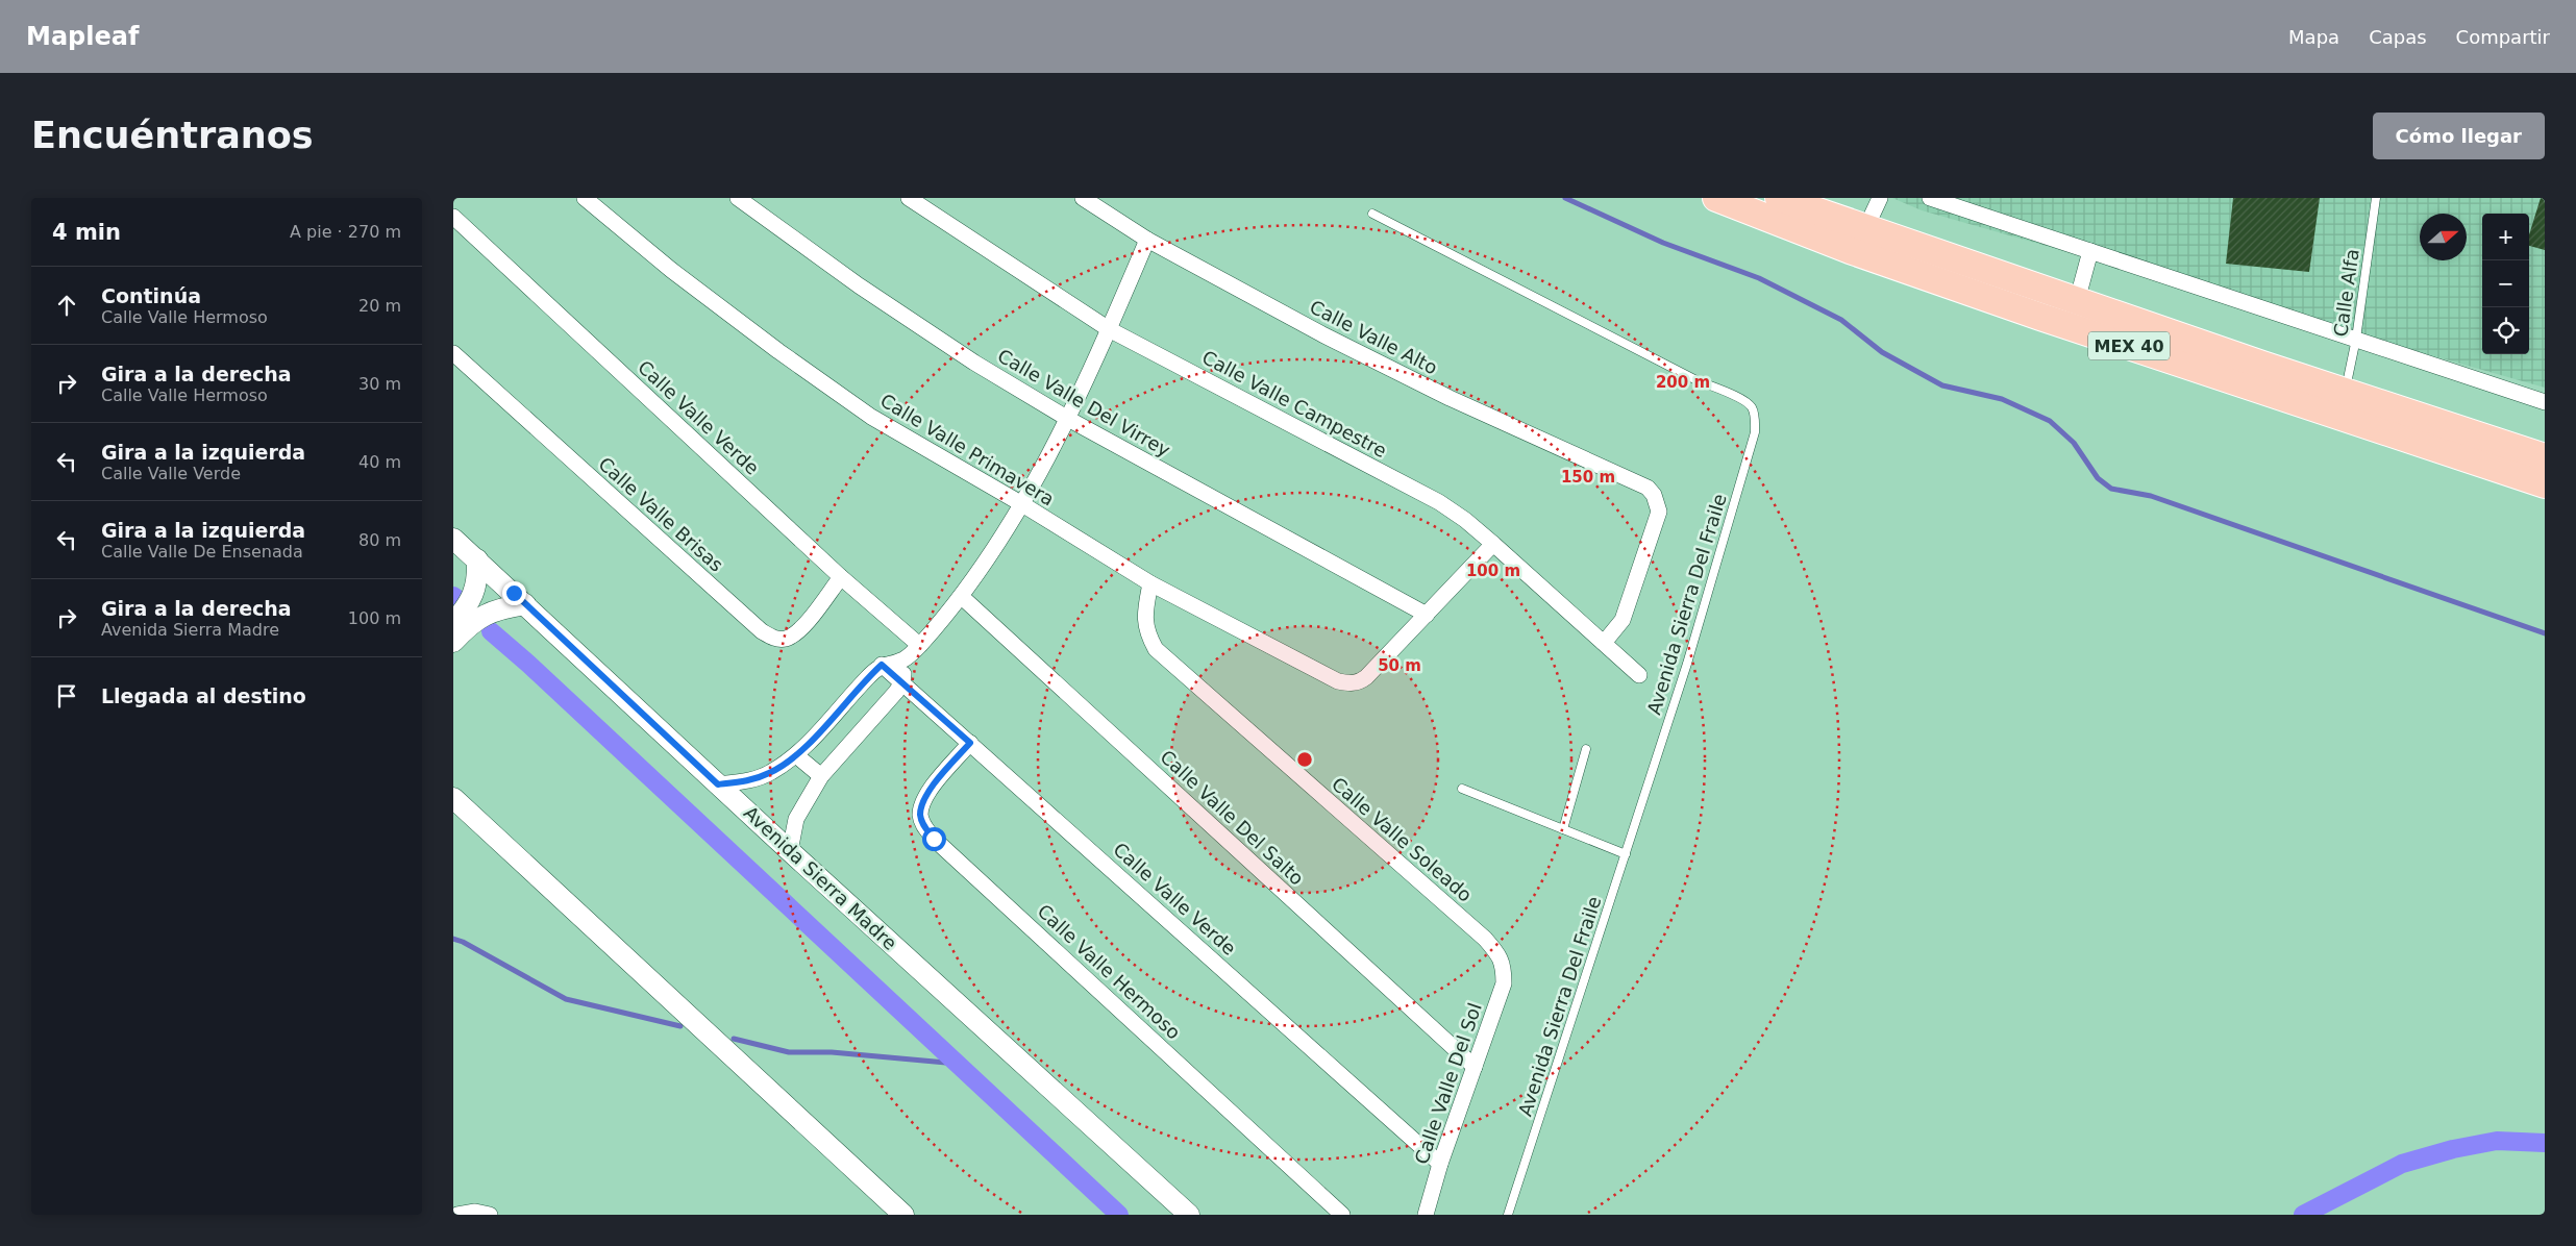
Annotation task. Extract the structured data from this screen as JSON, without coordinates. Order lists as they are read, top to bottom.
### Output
{
  "streets": {
    "highway": ["MEX 40"],
    "street": [
      "Calle Valle Alto",
      "Calle Valle Del Virrey",
      "Calle Valle Campestre",
      "Calle Valle Verde",
      "Calle Valle Primavera",
      "Calle Valle Brisas",
      "Calle Valle Del Salto",
      "Calle Valle Soleado",
      "Avenida Sierra Madre",
      "Calle Valle Hermoso",
      "Calle Valle Del Sol"
    ],
    "lane": ["Calle Alfa", "Avenida Sierra Del Fraile"]
  },
  "crossings": [
    ["Calle Alfa", "MEX 40"],
    ["Calle Valle Alto", "Calle Valle Campestre"],
    ["Calle Valle Del Virrey", "Calle Valle Primavera"],
    ["Calle Valle Verde", "Calle Valle Brisas"],
    ["Calle Valle Verde", "Calle Valle Hermoso"],
    ["Calle Valle Verde", "Calle Valle Del Sol"],
    ["Calle Valle Primavera", "Calle Valle Soleado"],
    ["Calle Valle Del Salto", "Calle Valle Del Sol"],
    ["Calle Valle Soleado", "Calle Valle Del Sol"]
  ],
  "north": "right",
  "page": {
    "header": "Mapleaf",
    "nav": ["Mapa", "Capas", "Compartir"],
    "buttons": "Cómo llegar",
    "title": "Encuéntranos",
    "heading": ["4 min", "A pie · 270 m"],
    "map_buttons": ["+", "−"],
    "list": [
      ["Continúa", "Calle Valle Hermoso", "20 m"],
      ["Gira a la derecha", "Calle Valle Hermoso", "30 m"],
      ["Gira a la izquierda", "Calle Valle Verde", "40 m"],
      ["Gira a la izquierda", "Calle Valle De Ensenada", "80 m"],
      ["Gira a la derecha", "Avenida Sierra Madre", "100 m"],
      "Llegada al destino"
    ]
  },
  "rings": [
    "200 m",
    "150 m",
    "100 m",
    "50 m"
  ]
}
